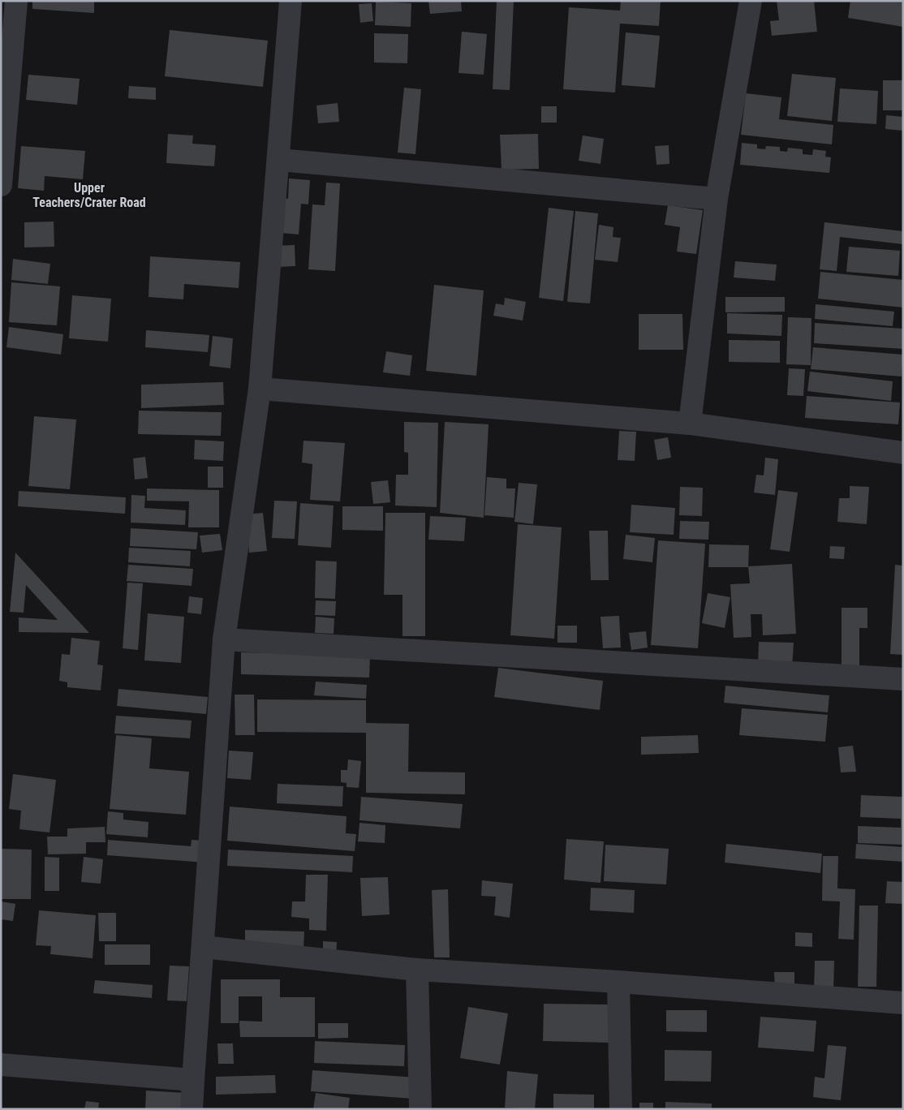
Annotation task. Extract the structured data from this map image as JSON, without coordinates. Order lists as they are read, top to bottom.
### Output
{
  "districts": ["Upper Teachers/Crater Road"]
}
